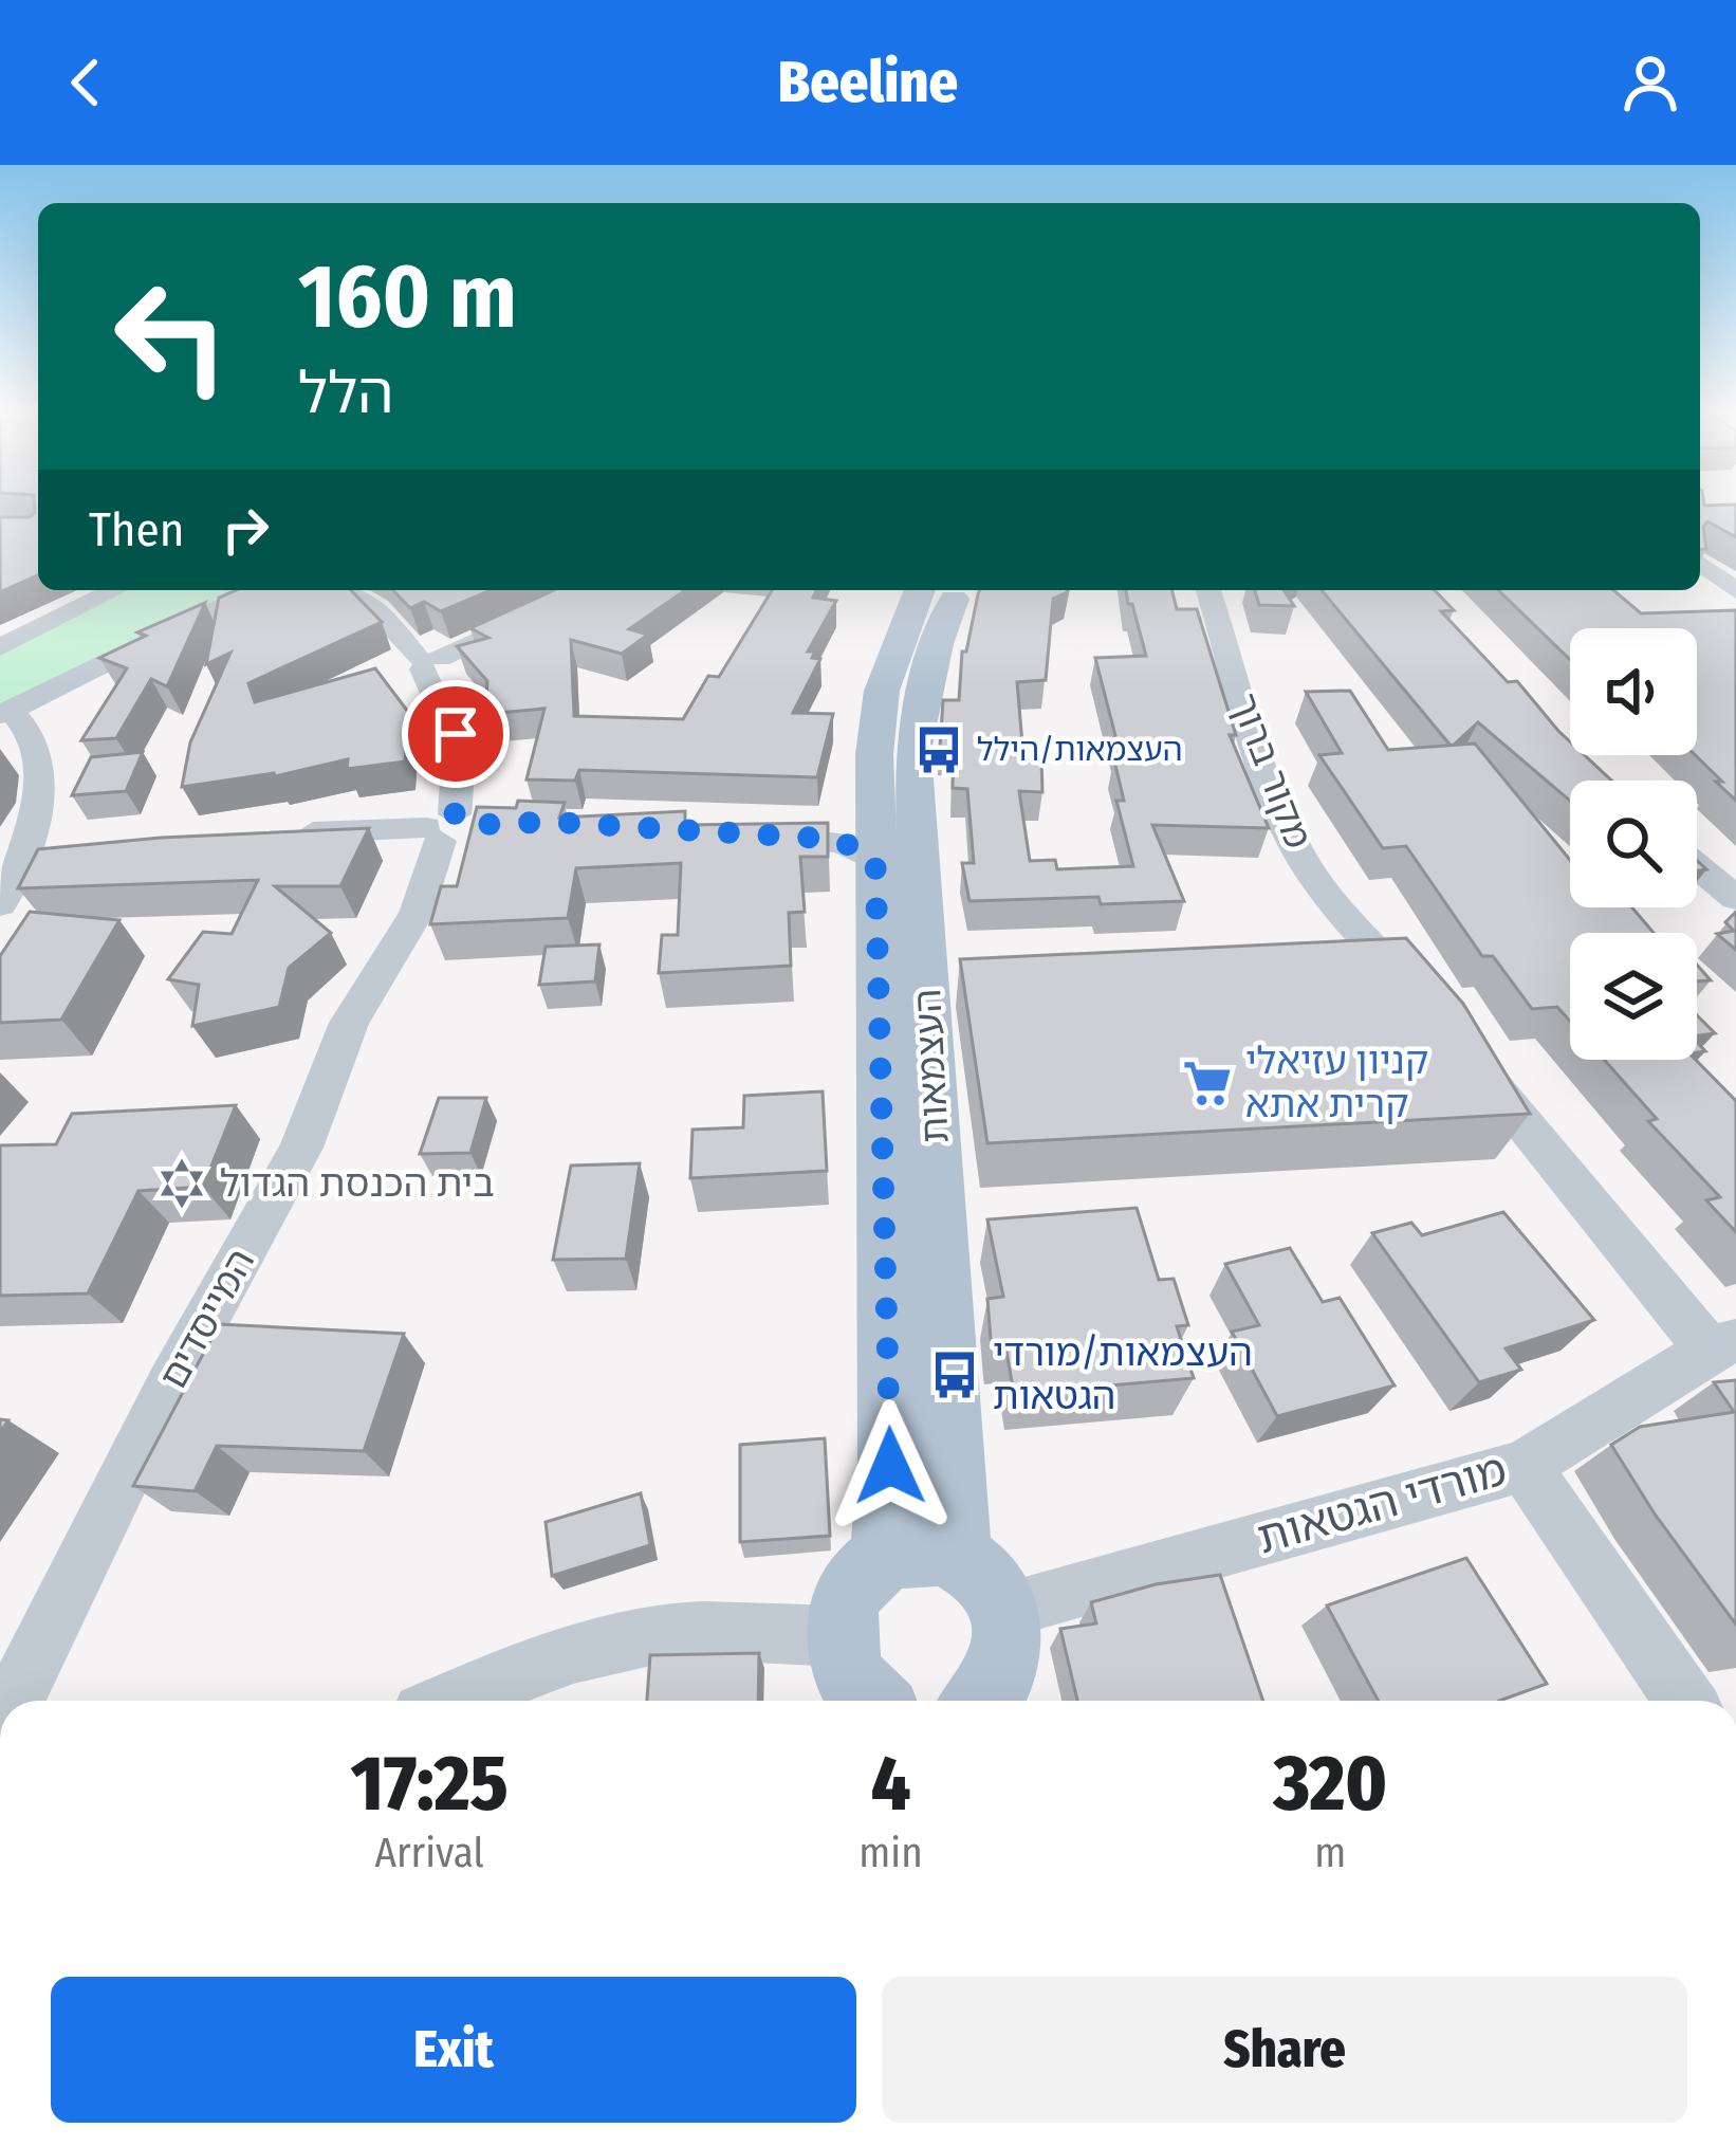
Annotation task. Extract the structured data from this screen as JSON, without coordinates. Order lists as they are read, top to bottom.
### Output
{
  "streets": {
    "main road": ["העצמאות"],
    "street": ["מקור ברוך", "המייסדים", "מורדי הגטאות"]
  },
  "places": {
    "bus stop": ["העצמאות/הילל", "העצמאות/מורדי הגטאות"],
    "supermarket": ["קניון עזיאלי קרית אתא"],
    "synagogue": ["בית הכנסת הגדול"]
  },
  "page": {
    "header": "Beeline",
    "turn": ["160 m", "הלל"],
    "then": "Then",
    "eta": [
      "17:25",
      "Arrival",
      "4",
      "min",
      "320",
      "m"
    ],
    "buttons": ["Exit", "Share"]
  }
}
